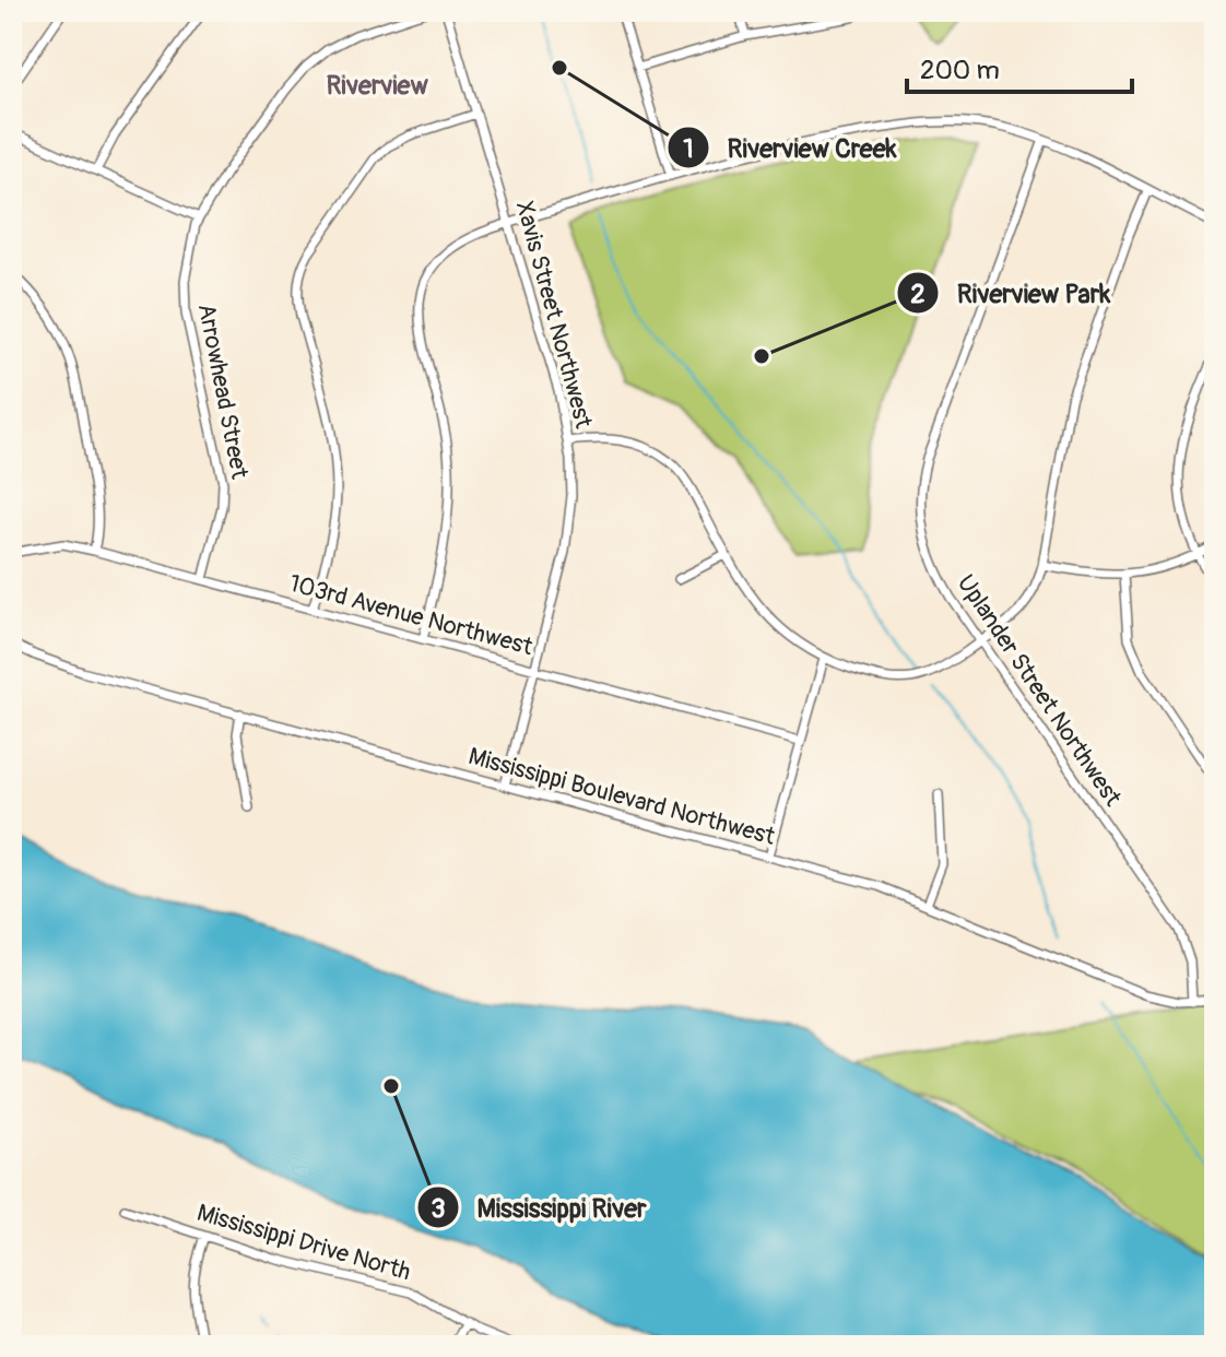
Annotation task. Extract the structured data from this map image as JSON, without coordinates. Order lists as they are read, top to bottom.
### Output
{
  "streets": {
    "street": [
      "Xavis Street Northwest",
      "Arrowhead Street",
      "103rd Avenue Northwest",
      "Uplander Street Northwest",
      "Mississippi Boulevard Northwest",
      "Mississippi Drive North"
    ]
  },
  "crossings": [
    ["Xavis Street Northwest", "103rd Avenue Northwest"],
    ["Xavis Street Northwest", "Mississippi Boulevard Northwest"],
    ["Arrowhead Street", "103rd Avenue Northwest"],
    ["Uplander Street Northwest", "Mississippi Boulevard Northwest"]
  ],
  "districts": ["Riverview"],
  "places": ["Riverview Creek", "Riverview Park", "Mississippi River"],
  "scale_bar": "200 m"
}
